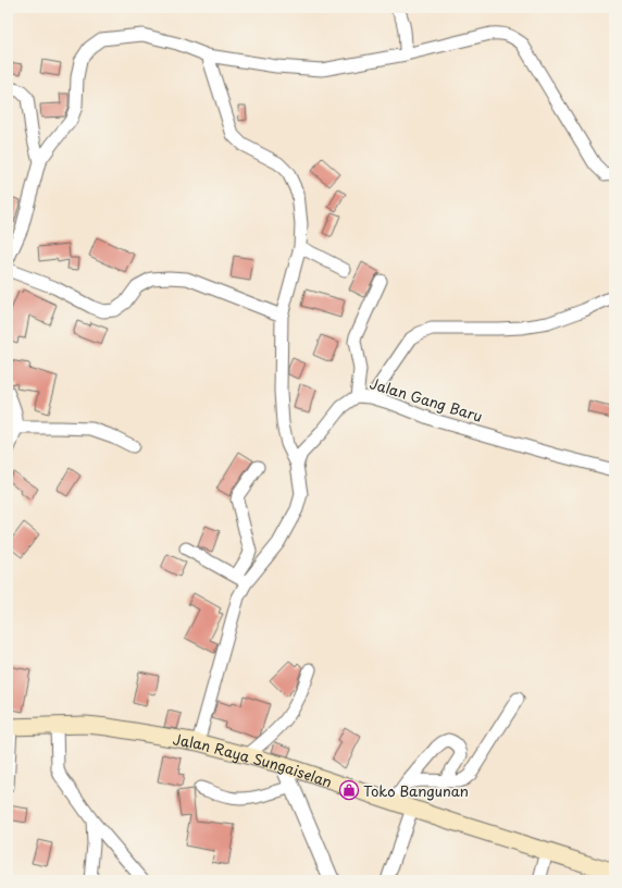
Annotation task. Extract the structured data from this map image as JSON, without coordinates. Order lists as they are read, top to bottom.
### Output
{
  "streets": {
    "main road": ["Jalan Raya Sungaiselan"],
    "street": ["Jalan Gang Baru"]
  },
  "places": {
    "shop": ["Toko Bangunan"]
  }
}
